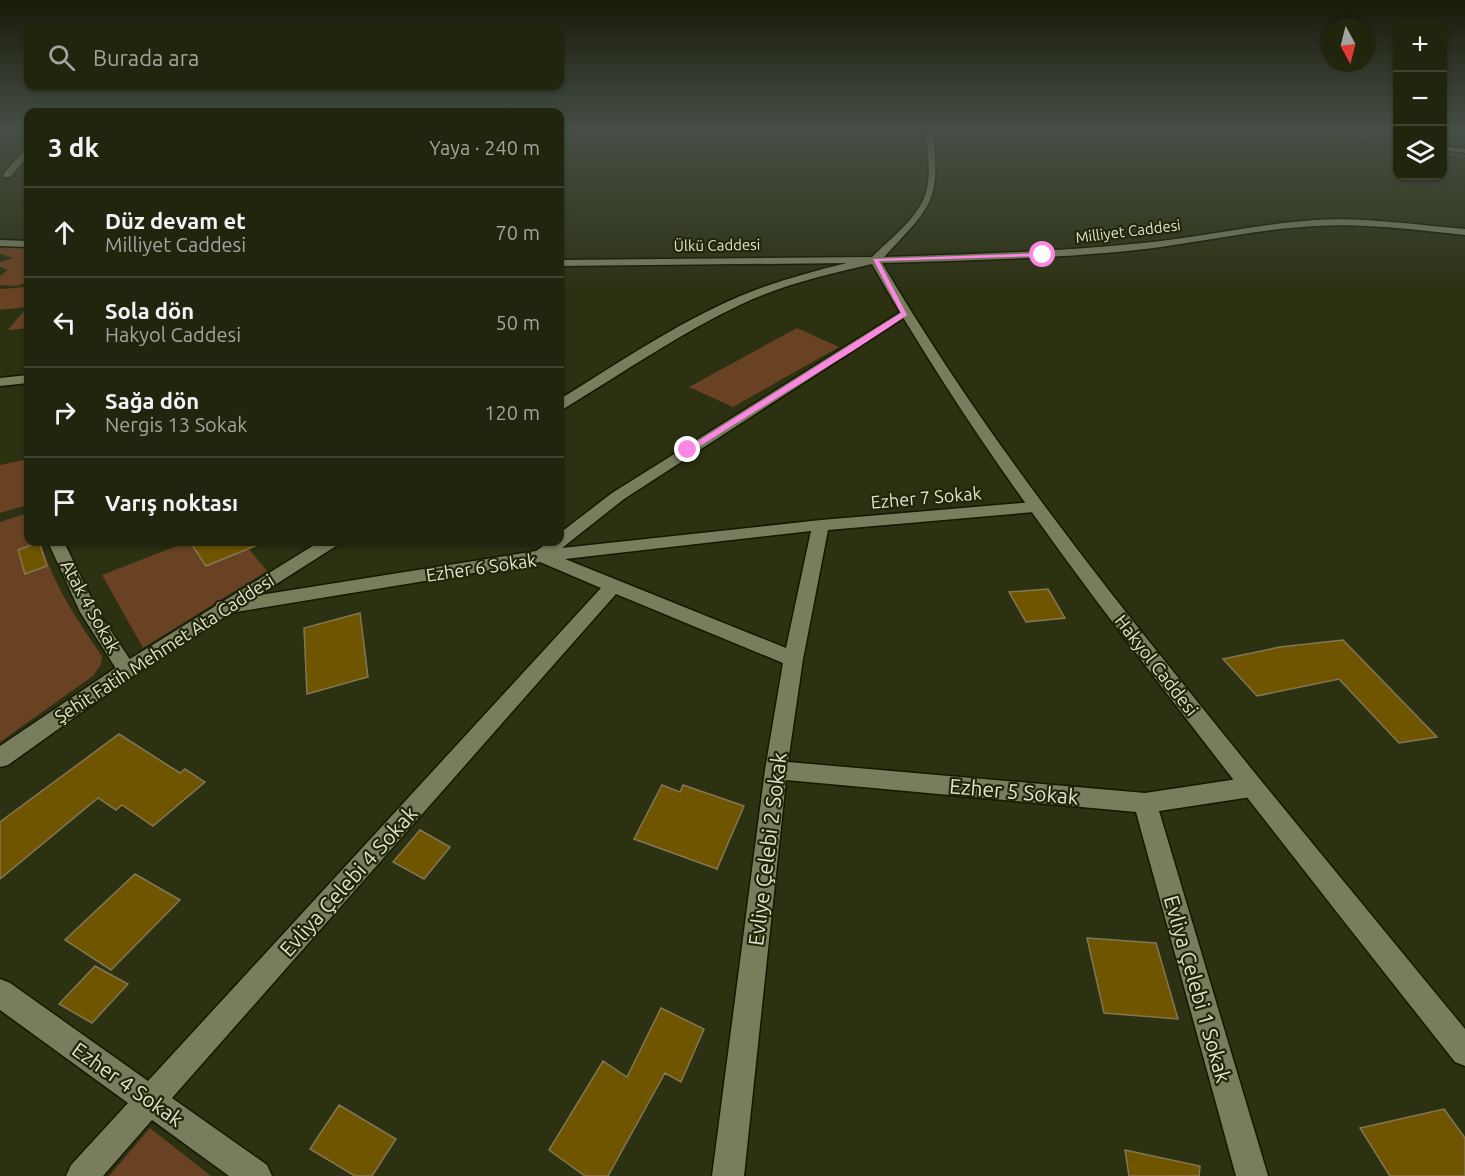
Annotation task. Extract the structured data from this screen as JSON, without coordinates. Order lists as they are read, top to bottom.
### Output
{
  "streets": {
    "street": [
      "Milliyet Caddesi",
      "Ülkü Caddesi",
      "Ezher 7 Sokak",
      "Ezher 6 Sokak",
      "Atak 4 Sokak",
      "Şehit Fatih Mehmet Ata Caddesi",
      "Hakyol Caddesi",
      "Ezher 5 Sokak",
      "Evliye Çelebi 2 Sokak",
      "Evliya Çelebi 4 Sokak",
      "Evliya Çelebi 1 Sokak",
      "Ezher 4 Sokak"
    ]
  },
  "crossings": [
    ["Milliyet Caddesi", "Ülkü Caddesi"],
    ["Milliyet Caddesi", "Hakyol Caddesi"],
    ["Ülkü Caddesi", "Hakyol Caddesi"],
    ["Ezher 7 Sokak", "Ezher 6 Sokak"],
    ["Ezher 7 Sokak", "Hakyol Caddesi"],
    ["Ezher 7 Sokak", "Evliye Çelebi 2 Sokak"],
    ["Ezher 6 Sokak", "Şehit Fatih Mehmet Ata Caddesi"],
    ["Ezher 6 Sokak", "Evliye Çelebi 2 Sokak"],
    ["Ezher 6 Sokak", "Evliya Çelebi 4 Sokak"],
    ["Atak 4 Sokak", "Şehit Fatih Mehmet Ata Caddesi"],
    ["Hakyol Caddesi", "Ezher 5 Sokak"],
    ["Ezher 5 Sokak", "Evliye Çelebi 2 Sokak"],
    ["Ezher 5 Sokak", "Evliya Çelebi 1 Sokak"],
    ["Evliya Çelebi 4 Sokak", "Ezher 4 Sokak"]
  ],
  "north": "bottom",
  "page": {
    "map_buttons": ["+", "−"],
    "search": "Burada ara",
    "heading": ["3 dk", "Yaya · 240 m"],
    "list": [
      ["Düz devam et", "Milliyet Caddesi", "70 m"],
      ["Sola dön", "Hakyol Caddesi", "50 m"],
      ["Sağa dön", "Nergis 13 Sokak", "120 m"],
      "Varış noktası"
    ]
  }
}
